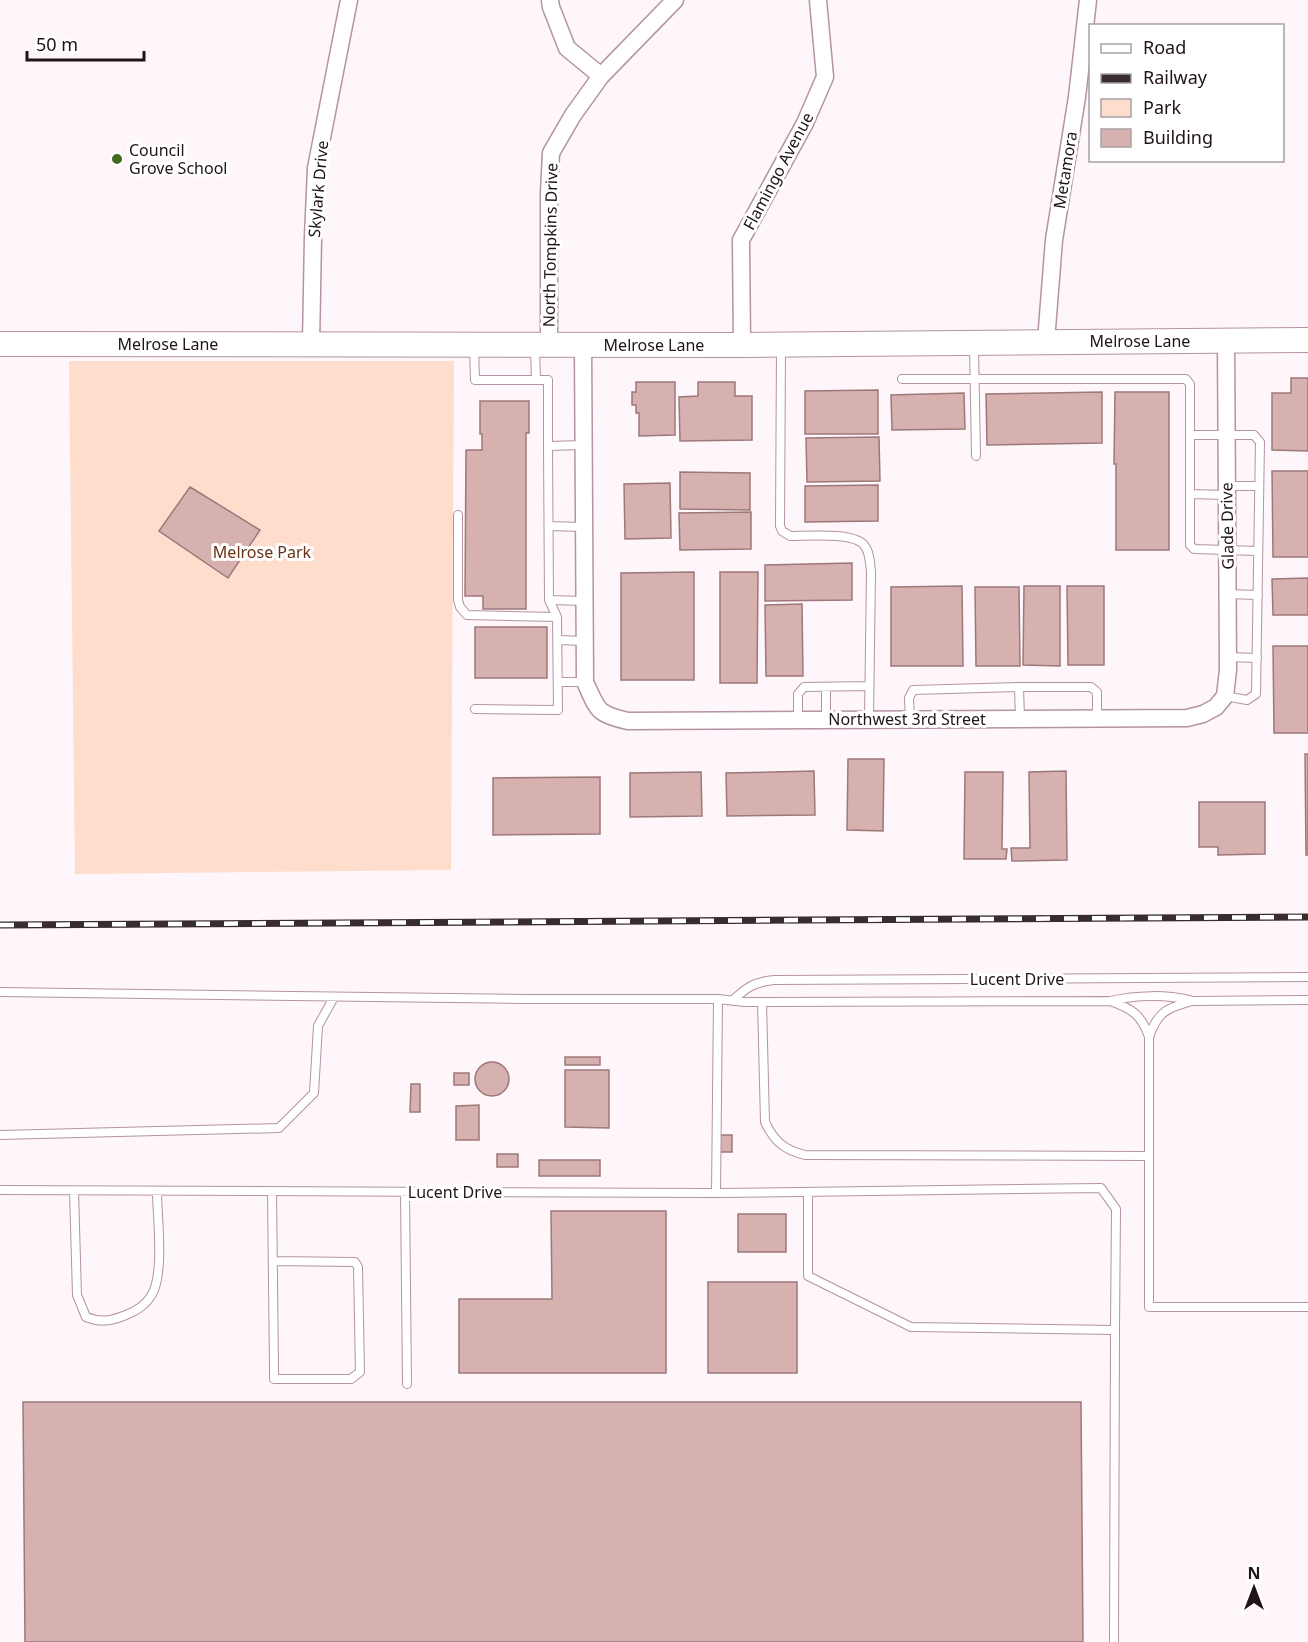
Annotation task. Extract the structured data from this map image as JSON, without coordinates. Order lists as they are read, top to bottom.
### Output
{
  "streets": {
    "street": [
      "Metamora",
      "Flamingo Avenue",
      "Skylark Drive",
      "North Tompkins Drive",
      "Melrose Lane",
      "Glade Drive",
      "Northwest 3rd Street"
    ],
    "lane": ["Lucent Drive"]
  },
  "crossings": [
    ["Metamora", "Melrose Lane"],
    ["Flamingo Avenue", "Melrose Lane"],
    ["Skylark Drive", "Melrose Lane"],
    ["North Tompkins Drive", "Melrose Lane"],
    ["Melrose Lane", "Glade Drive"],
    ["Glade Drive", "Northwest 3rd Street"]
  ],
  "parks": ["Melrose Park"],
  "places": ["Council Grove School"],
  "legend": [
    "Road",
    "Railway",
    "Park",
    "Building"
  ],
  "scale_bar": "50 m",
  "north": "top"
}
